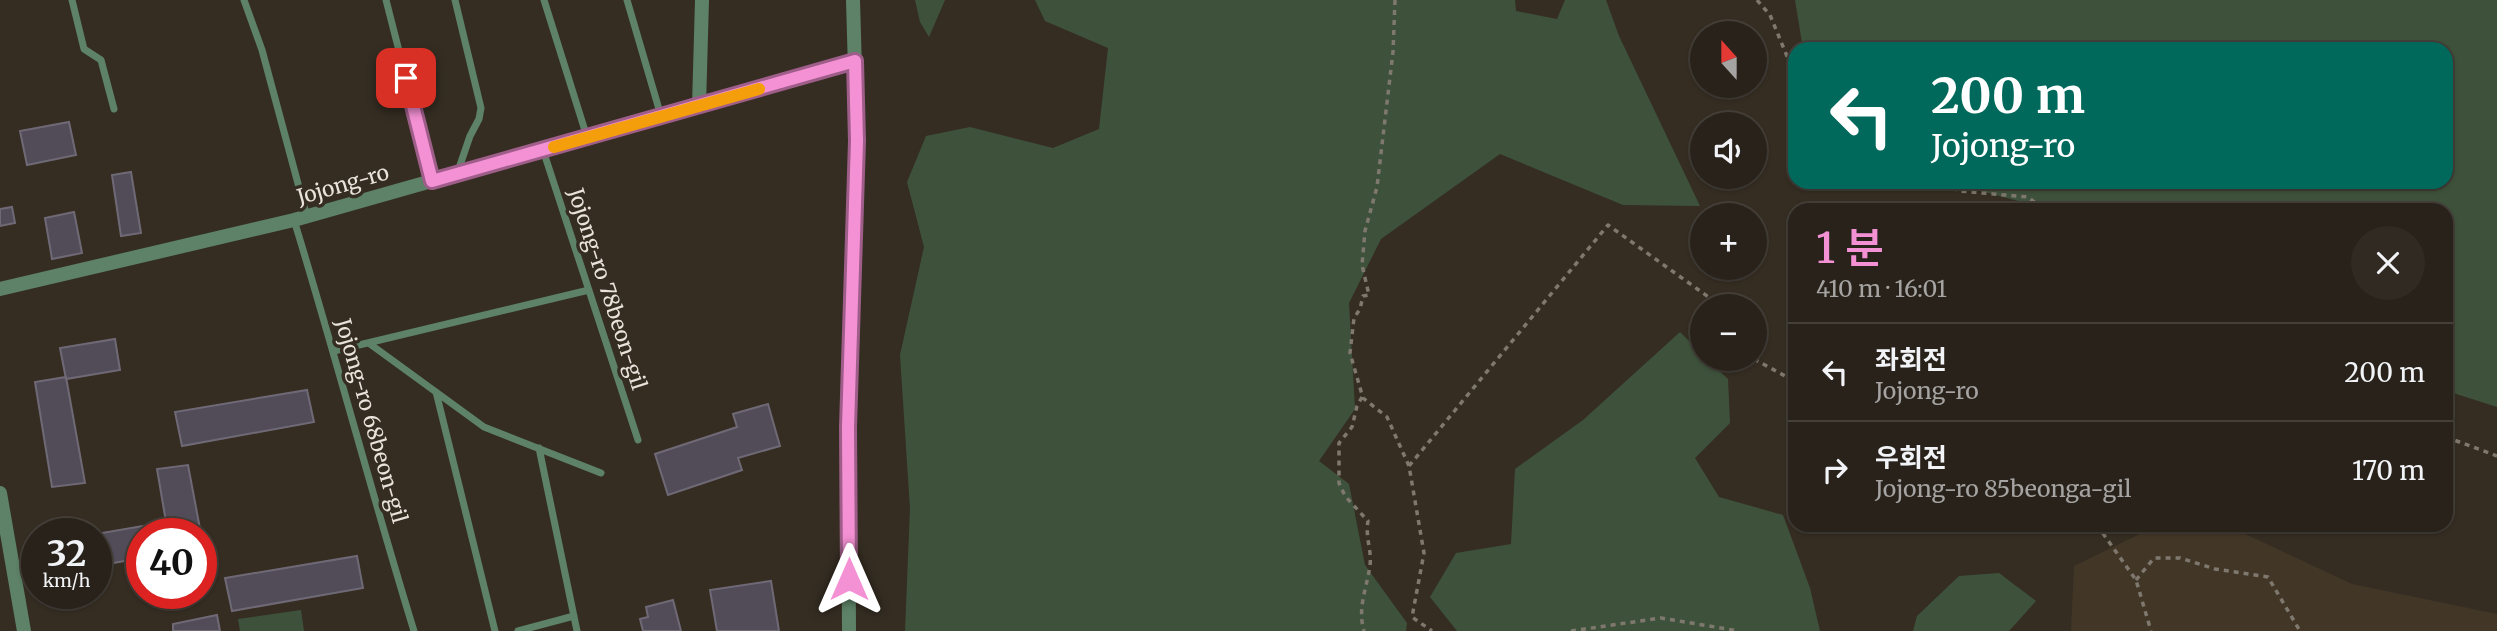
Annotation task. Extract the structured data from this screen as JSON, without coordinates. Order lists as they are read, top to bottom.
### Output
{
  "streets": {
    "street": ["Jojong-ro"],
    "lane": ["Jojong-ro 78beon-gil", "Jojong-ro 68beon-gil"]
  },
  "crossings": [
    ["Jojong-ro", "Jojong-ro 78beon-gil"],
    ["Jojong-ro", "Jojong-ro 68beon-gil"]
  ],
  "north": "top",
  "page": {
    "map_buttons": ["+", "−"],
    "turn": ["200 m", "Jojong-ro"],
    "heading": ["1 분", "410 m · 16:01"],
    "list": [
      {
        "name": "좌회전",
        "note": "Jojong-ro",
        "value": "200 m"
      },
      {
        "name": "우회전",
        "note": "Jojong-ro 85beonga-gil",
        "value": "170 m"
      }
    ],
    "speed": "32 km/h",
    "limit": "40"
  }
}
